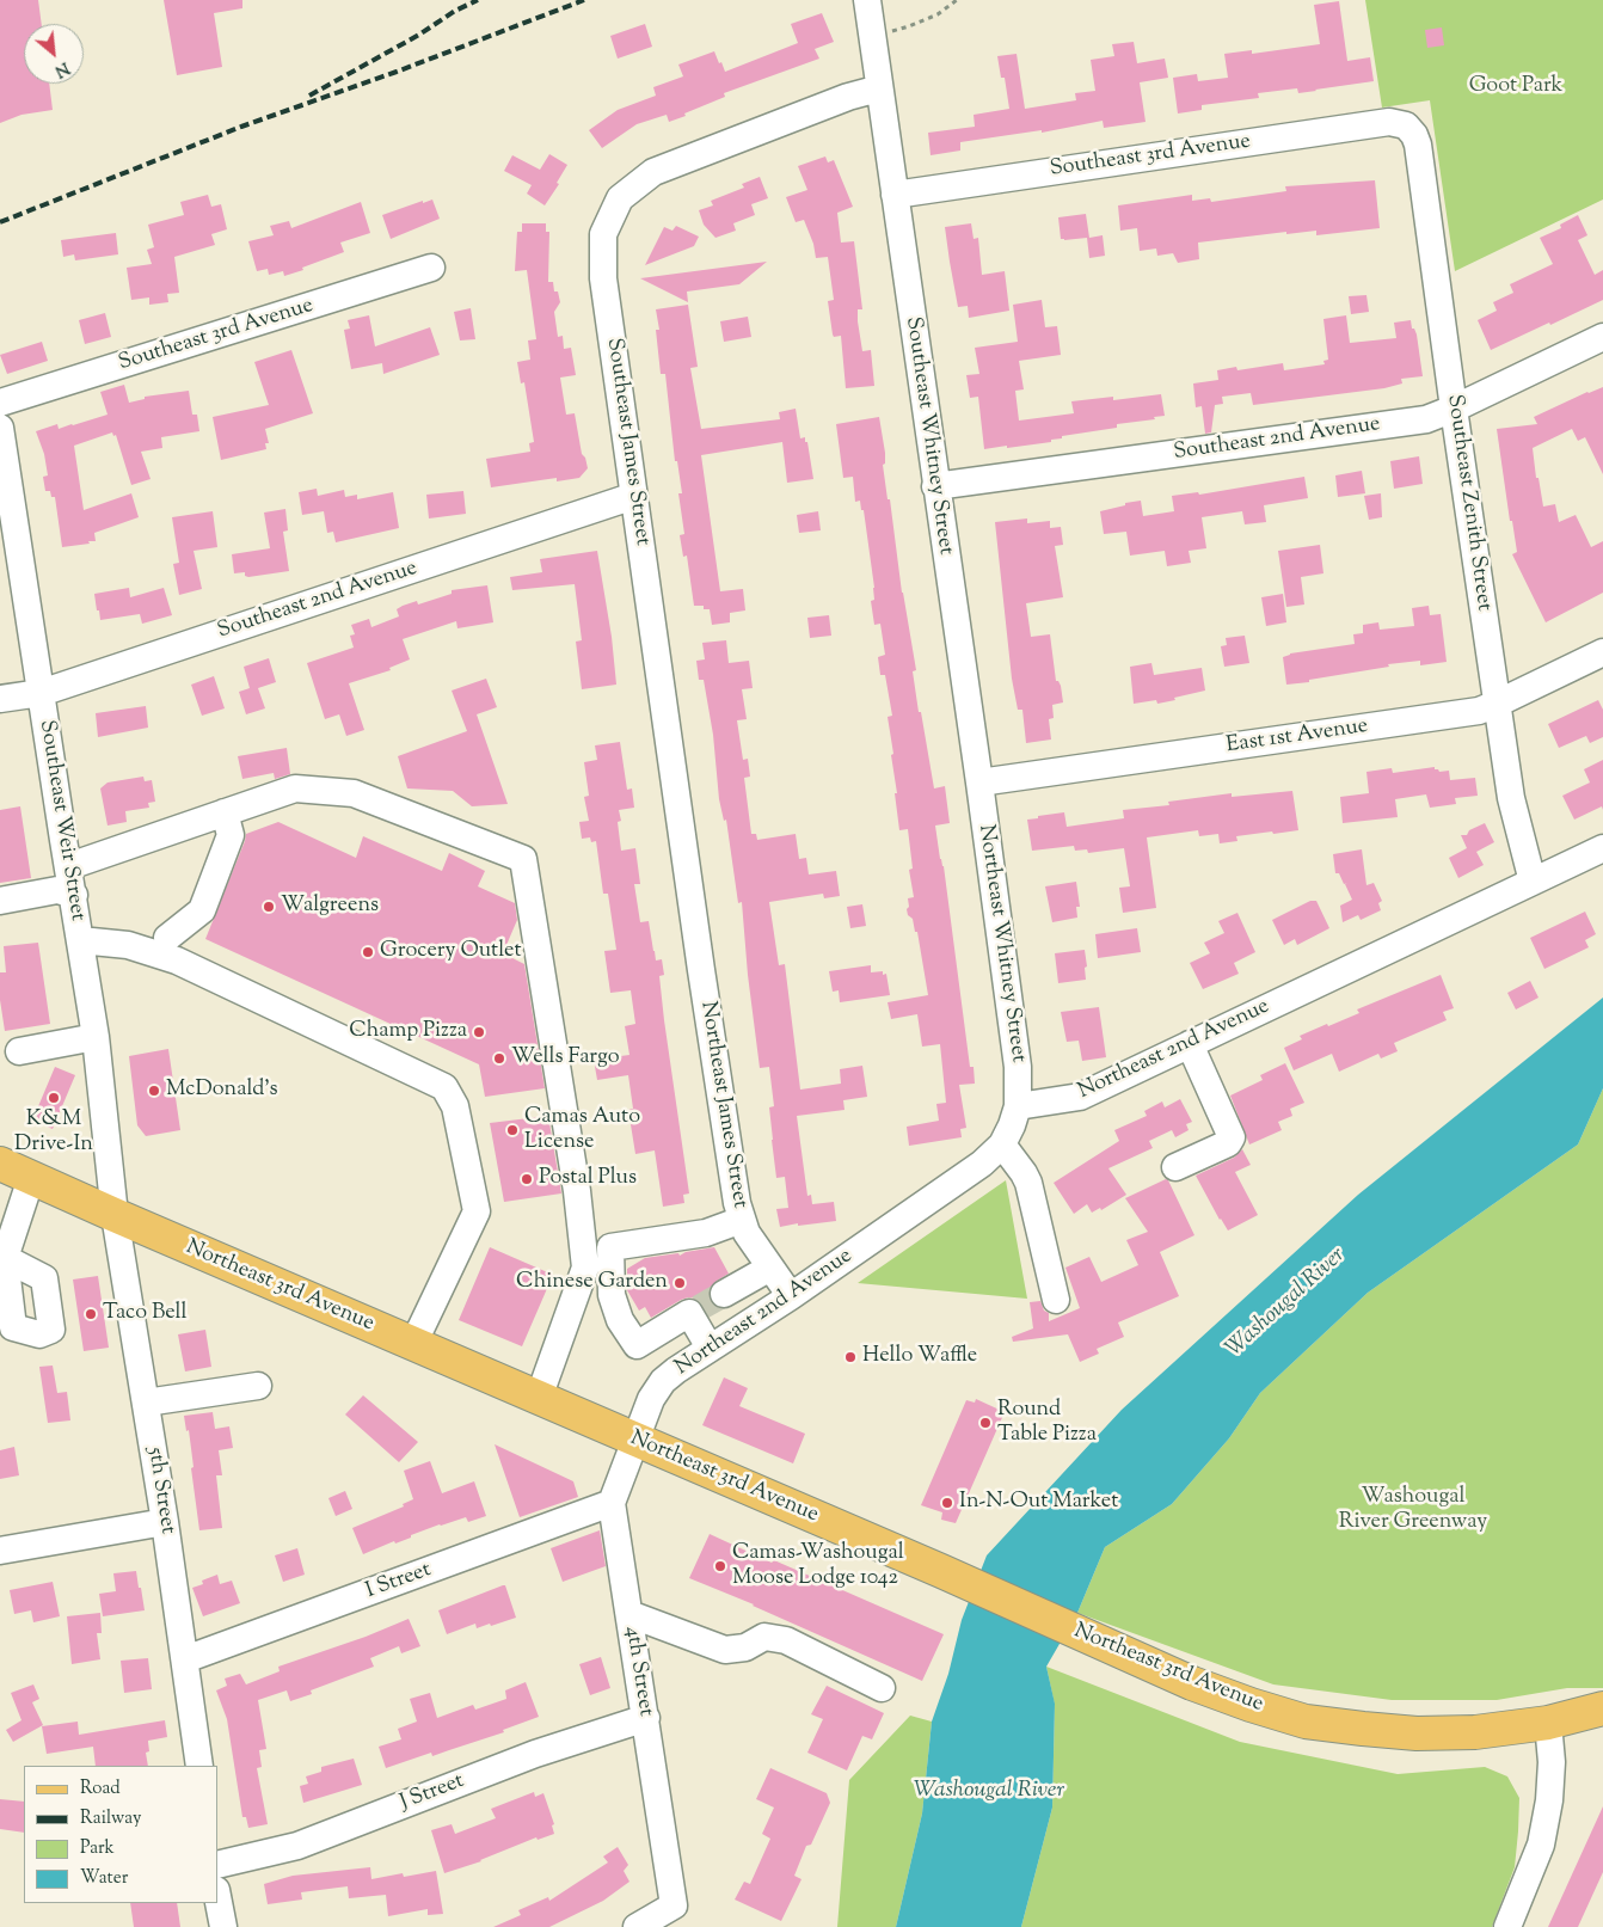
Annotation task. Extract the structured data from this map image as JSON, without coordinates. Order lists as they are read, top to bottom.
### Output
{
  "streets": {
    "main road": ["Northeast 3rd Avenue"],
    "street": [
      "Southeast 3rd Avenue",
      "Southeast Whitney Street",
      "Southeast 2nd Avenue",
      "Southeast James Street",
      "Southeast Zenith Street",
      "East 1st Avenue",
      "Southeast Weir Street",
      "Northeast Whitney Street",
      "Northeast 2nd Avenue",
      "Northeast James Street",
      "5th Street",
      "I Street",
      "4th Street",
      "J Street"
    ]
  },
  "crossings": [
    ["Southeast 3rd Avenue", "Southeast Whitney Street"],
    ["Southeast 3rd Avenue", "Southeast Zenith Street"],
    ["Southeast Whitney Street", "Southeast 2nd Avenue"],
    ["Southeast Whitney Street", "Southeast James Street"],
    ["Southeast Whitney Street", "East 1st Avenue"],
    ["Southeast Whitney Street", "Northeast Whitney Street"],
    ["Southeast 2nd Avenue", "Southeast James Street"],
    ["Southeast 2nd Avenue", "Southeast Zenith Street"],
    ["Southeast 2nd Avenue", "Southeast Weir Street"],
    ["Southeast James Street", "Northeast James Street"],
    ["Southeast Zenith Street", "East 1st Avenue"],
    ["Southeast Zenith Street", "Northeast 2nd Avenue"],
    ["East 1st Avenue", "Northeast Whitney Street"],
    ["Southeast Weir Street", "Northeast 3rd Avenue"],
    ["Southeast Weir Street", "5th Street"],
    ["Northeast Whitney Street", "Northeast 2nd Avenue"],
    ["Northeast 2nd Avenue", "Northeast James Street"],
    ["Northeast 2nd Avenue", "Northeast 3rd Avenue"],
    ["Northeast 3rd Avenue", "5th Street"],
    ["5th Street", "I Street"],
    ["I Street", "4th Street"],
    ["4th Street", "J Street"]
  ],
  "water": ["Washougal River"],
  "parks": ["Goot Park", "Washougal River Greenway"],
  "places": [
    "Walgreens",
    "Grocery Outlet",
    "Champ Pizza",
    "Wells Fargo",
    "McDonald's",
    "K&M Drive-In",
    "Camas Auto License",
    "Postal Plus",
    "Chinese Garden",
    "Taco Bell",
    "Hello Waffle",
    "Round Table Pizza",
    "In-N-Out Market",
    "Camas-Washougal Moose Lodge 1042"
  ],
  "legend": [
    "Road",
    "Railway",
    "Park",
    "Water"
  ],
  "north": "bottom right"
}
